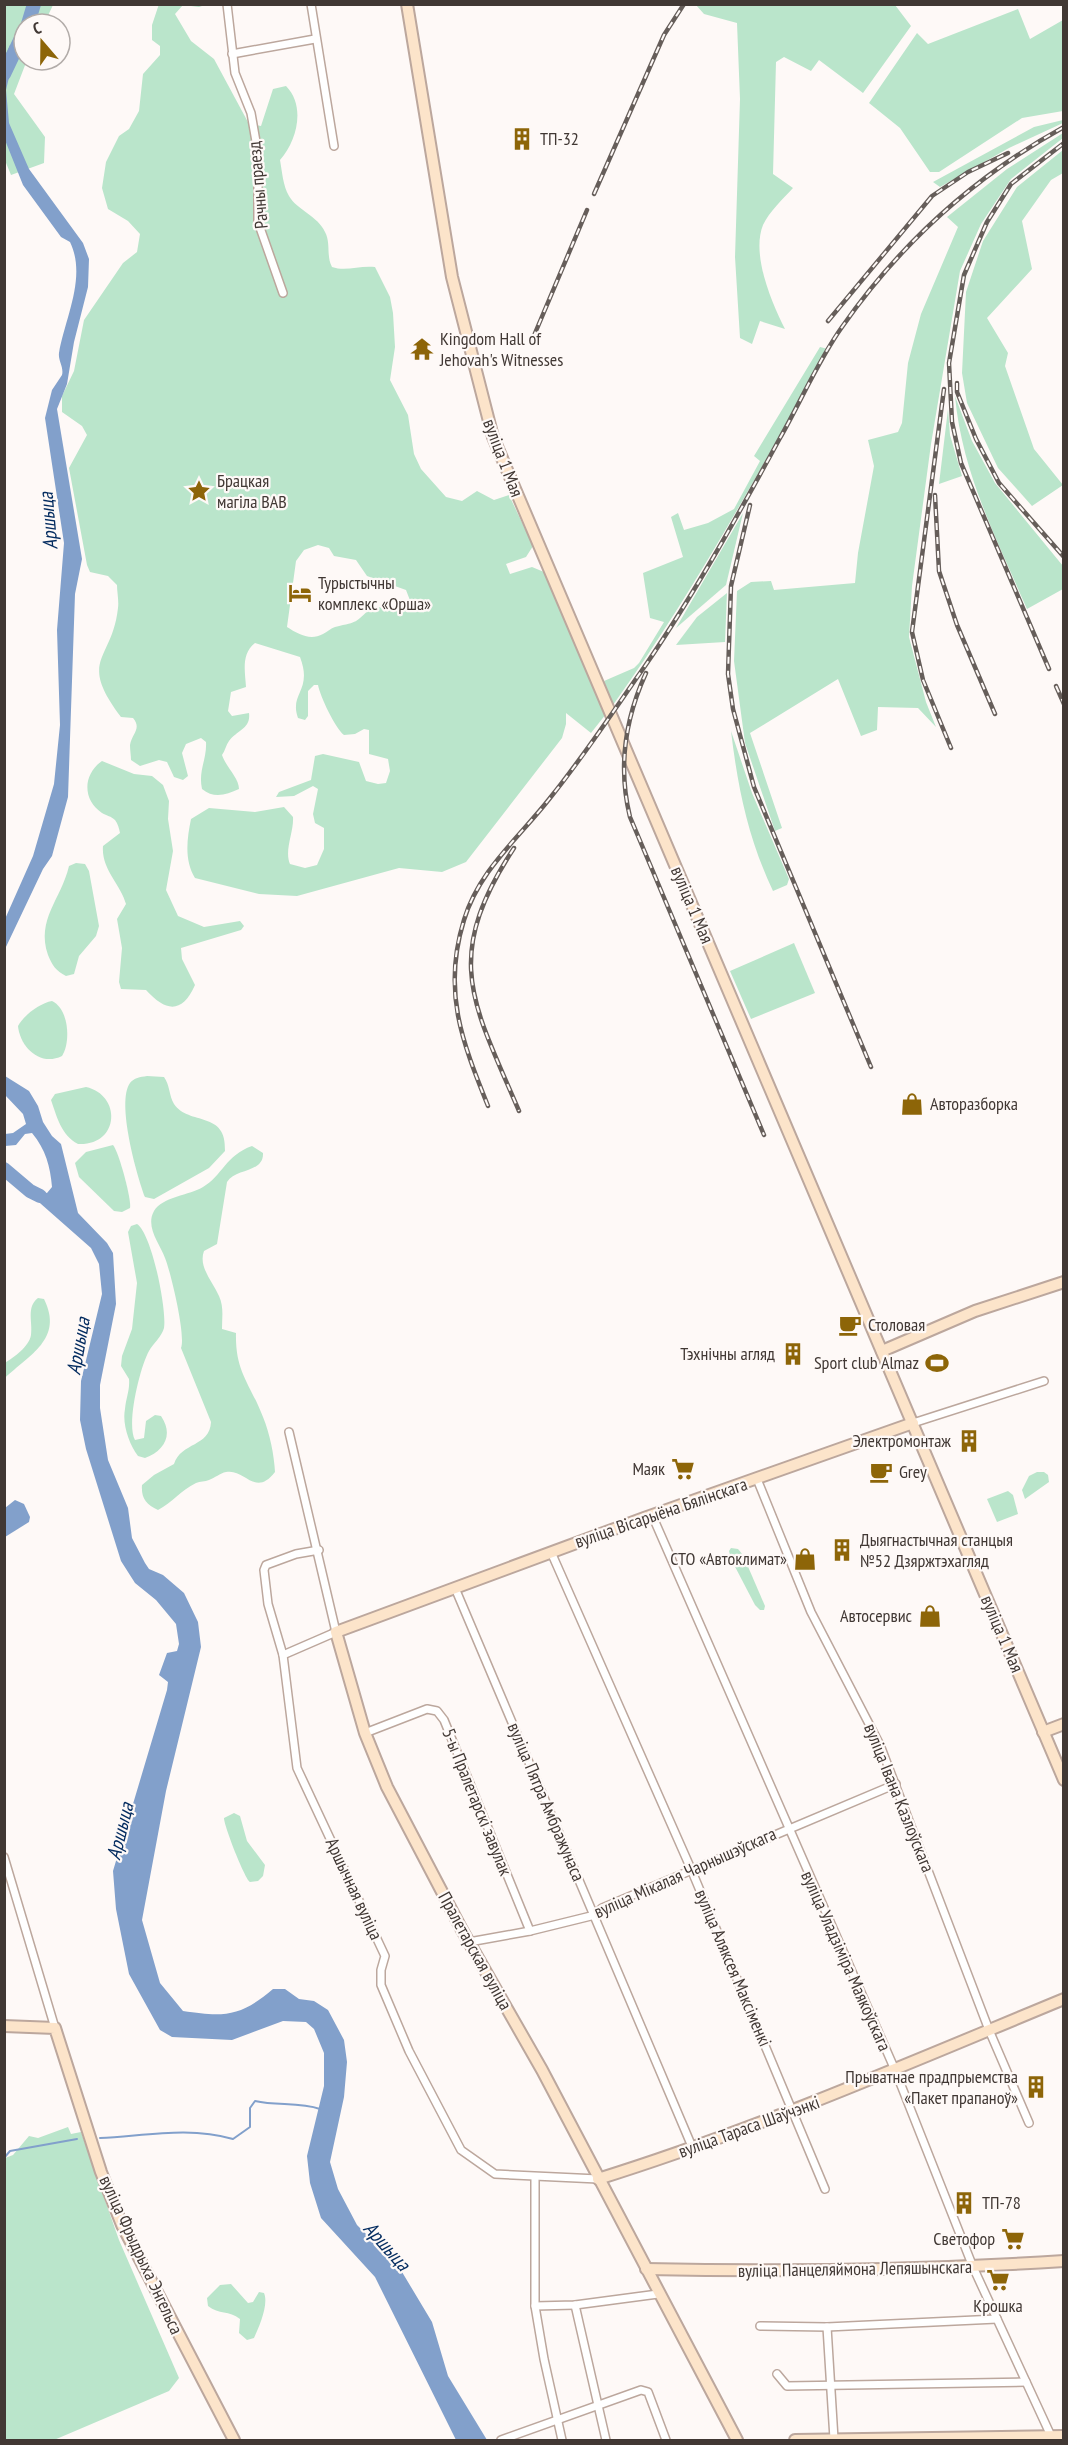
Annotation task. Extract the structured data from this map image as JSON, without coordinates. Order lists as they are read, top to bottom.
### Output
{
  "streets": {
    "street": [
      "Рачны праезд",
      "вуліца 1 Мая",
      "вуліца Вісарыёна Бялінскага",
      "вуліца Івана Казлоўскага",
      "5-ы Пралетарскі завулак",
      "вуліца Пятра Амбражунаса",
      "вуліца Мікалая Чарнышэўскага",
      "Аршычная вуліца",
      "Пралетарская вуліца",
      "вуліца Уладзіміра Маякоўскага",
      "вуліца Аляксея Максіменкі",
      "вуліца Тараса Шаўчэнкі",
      "вуліца Фрыдрыха Энгельса",
      "вуліца Панцеляймона Лепяшынскага"
    ]
  },
  "crossings": [
    ["вуліца 1 Мая", "вуліца Вісарыёна Бялінскага"],
    ["вуліца Вісарыёна Бялінскага", "вуліца Івана Казлоўскага"],
    ["вуліца Вісарыёна Бялінскага", "вуліца Пятра Амбражунаса"],
    ["вуліца Вісарыёна Бялінскага", "Аршычная вуліца"],
    ["вуліца Вісарыёна Бялінскага", "Пралетарская вуліца"],
    ["вуліца Вісарыёна Бялінскага", "вуліца Уладзіміра Маякоўскага"],
    ["вуліца Вісарыёна Бялінскага", "вуліца Аляксея Максіменкі"],
    ["вуліца Івана Казлоўскага", "вуліца Мікалая Чарнышэўскага"],
    ["вуліца Івана Казлоўскага", "вуліца Тараса Шаўчэнкі"],
    ["5-ы Пралетарскі завулак", "вуліца Мікалая Чарнышэўскага"],
    ["5-ы Пралетарскі завулак", "Пралетарская вуліца"],
    ["вуліца Пятра Амбражунаса", "вуліца Мікалая Чарнышэўскага"],
    ["вуліца Пятра Амбражунаса", "вуліца Тараса Шаўчэнкі"],
    ["вуліца Мікалая Чарнышэўскага", "Пралетарская вуліца"],
    ["вуліца Мікалая Чарнышэўскага", "вуліца Уладзіміра Маякоўскага"],
    ["вуліца Мікалая Чарнышэўскага", "вуліца Аляксея Максіменкі"],
    ["Аршычная вуліца", "Пралетарская вуліца"],
    ["Аршычная вуліца", "вуліца Тараса Шаўчэнкі"],
    ["Пралетарская вуліца", "вуліца Тараса Шаўчэнкі"],
    ["Пралетарская вуліца", "вуліца Панцеляймона Лепяшынскага"],
    ["вуліца Уладзіміра Маякоўскага", "вуліца Тараса Шаўчэнкі"],
    ["вуліца Уладзіміра Маякоўскага", "вуліца Панцеляймона Лепяшынскага"],
    ["вуліца Аляксея Максіменкі", "вуліца Тараса Шаўчэнкі"]
  ],
  "water": ["Аршыца"],
  "places": {
    "building": [
      "ТП-32",
      "Тэхнічны агляд",
      "Электромонтаж",
      "Дыягнастычная станцыя №52 Дзяржтэхагляд",
      "Прыватнае прадпрыемства «Пакет прапаноў»",
      "ТП-78"
    ],
    "temple": ["Kingdom Hall of Jehovah's Witnesses"],
    "place": ["Брацкая магіла ВАВ"],
    "hotel": ["Турыстычны комплекс «Орша»"],
    "shop": ["Авторазборка", "СТО «Автоклимат»", "Автосервис"],
    "cafe": ["Столовая", "Grey"],
    "sports": ["Sport club Almaz"],
    "supermarket": ["Маяк", "Светофор", "Крошка"]
  },
  "north": "top"
}
